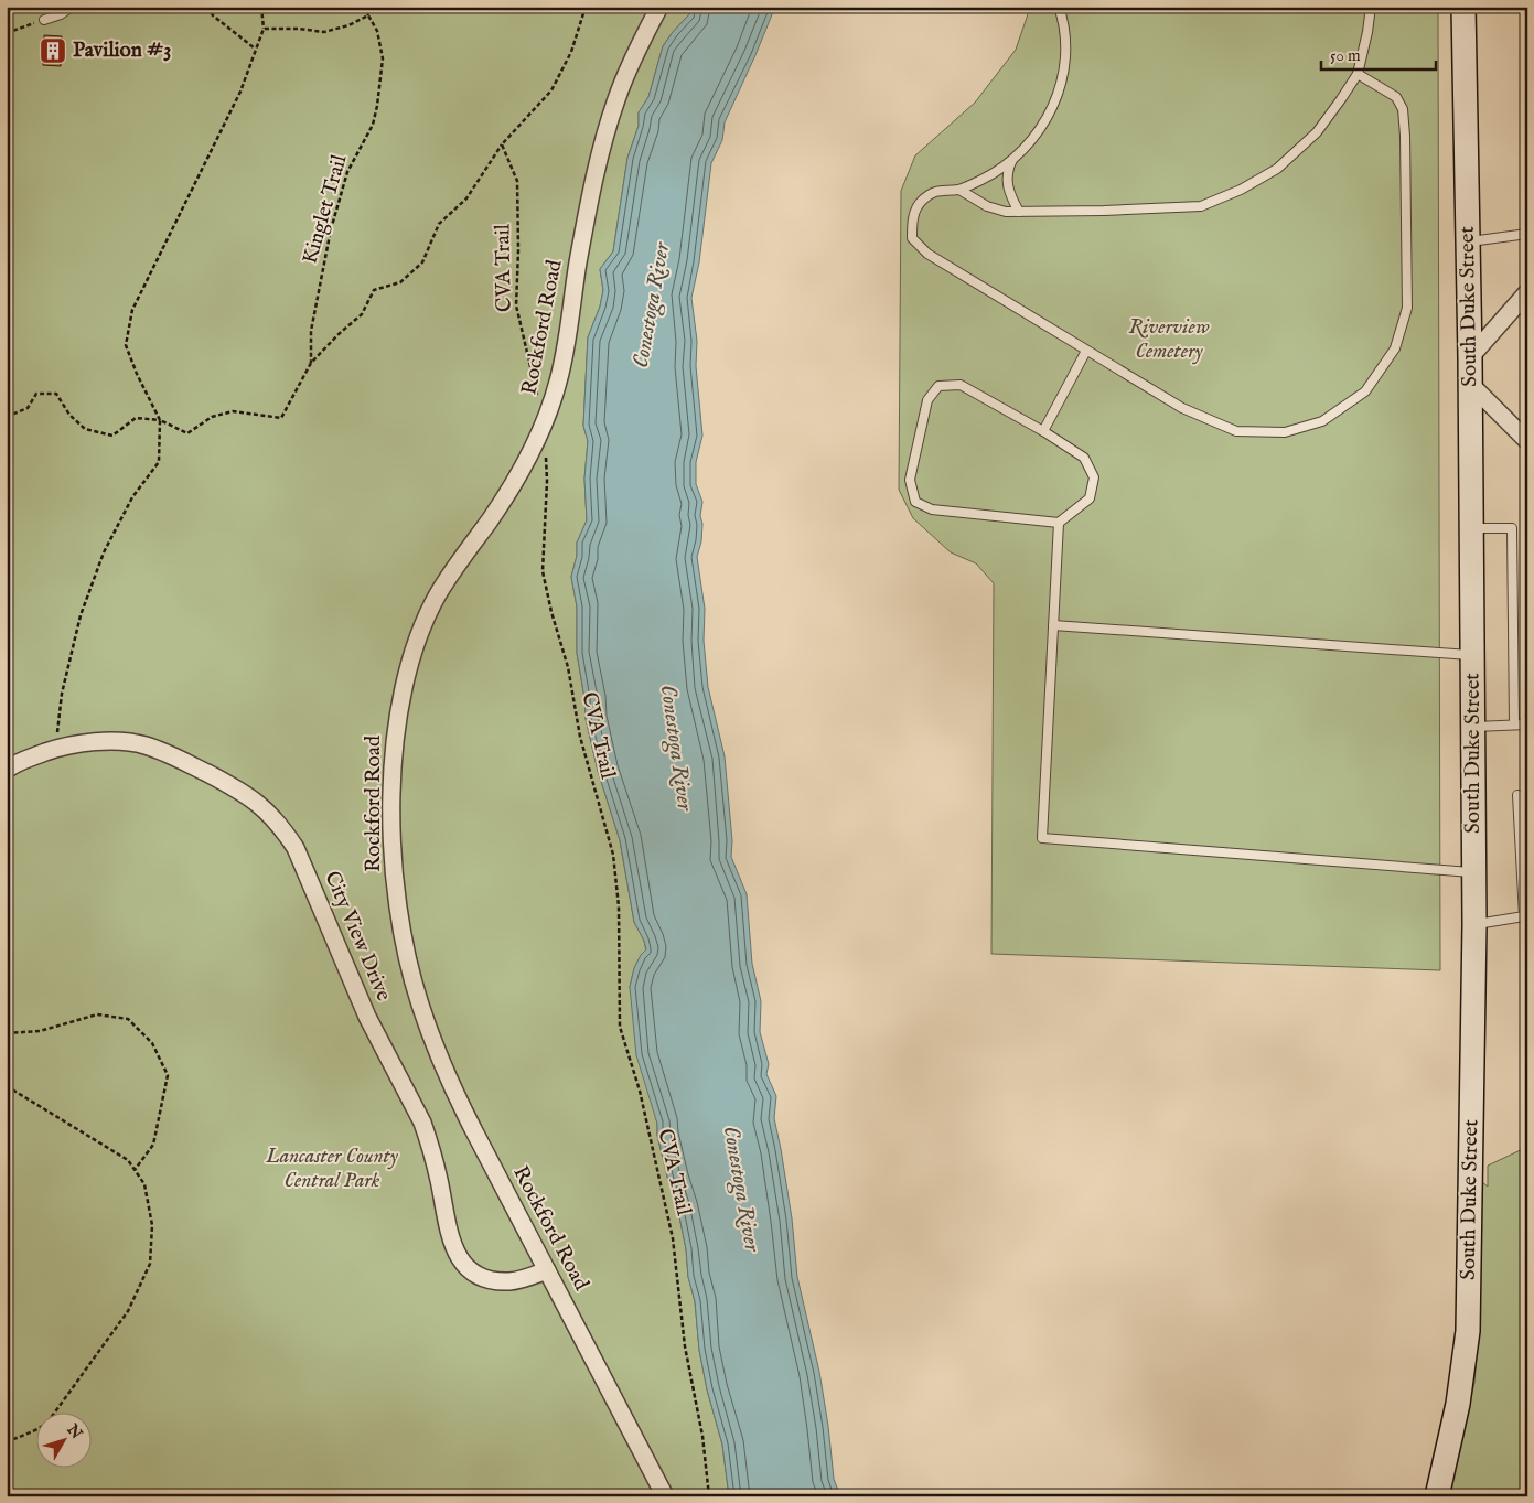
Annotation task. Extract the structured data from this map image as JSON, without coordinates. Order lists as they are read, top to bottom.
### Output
{
  "streets": {
    "main road": ["South Duke Street"],
    "street": ["Rockford Road", "City View Drive"],
    "path": ["Kinglet Trail", "CVA Trail"]
  },
  "crossings": [
    ["CVA Trail", "Rockford Road"],
    ["Rockford Road", "City View Drive"]
  ],
  "water": ["Conestoga River"],
  "parks": ["Riverview Cemetery", "Lancaster County Central Park"],
  "places": {
    "building": ["Pavilion #3"]
  },
  "scale_bar": "50 m",
  "north": "top right"
}
